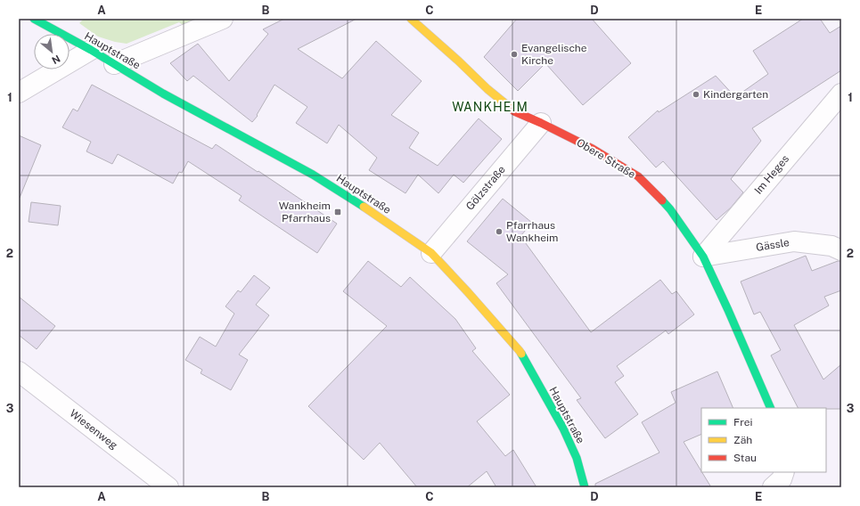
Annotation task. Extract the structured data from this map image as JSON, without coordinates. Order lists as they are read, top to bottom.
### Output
{
  "streets": {
    "street": [
      "Hauptstraße",
      "Obere Straße",
      "Im Heges",
      "Gölzstraße",
      "Gässle",
      "Wiesenweg"
    ]
  },
  "crossings": [
    ["Hauptstraße", "Gölzstraße"],
    ["Obere Straße", "Im Heges"],
    ["Obere Straße", "Gölzstraße"],
    ["Obere Straße", "Gässle"],
    ["Im Heges", "Gässle"]
  ],
  "districts": ["WANKHEIM"],
  "places": {
    "other": ["Evangelische Kirche", "Kindergarten", "Pfarrhaus Wankheim"],
    "transit": ["Wankheim Pfarrhaus"]
  },
  "legend": ["Frei", "Zäh", "Stau"],
  "north": "bottom right",
  "grid": {
    "columns": [
      "A",
      "B",
      "C",
      "D",
      "E"
    ],
    "rows": ["1", "2", "3"]
  }
}
